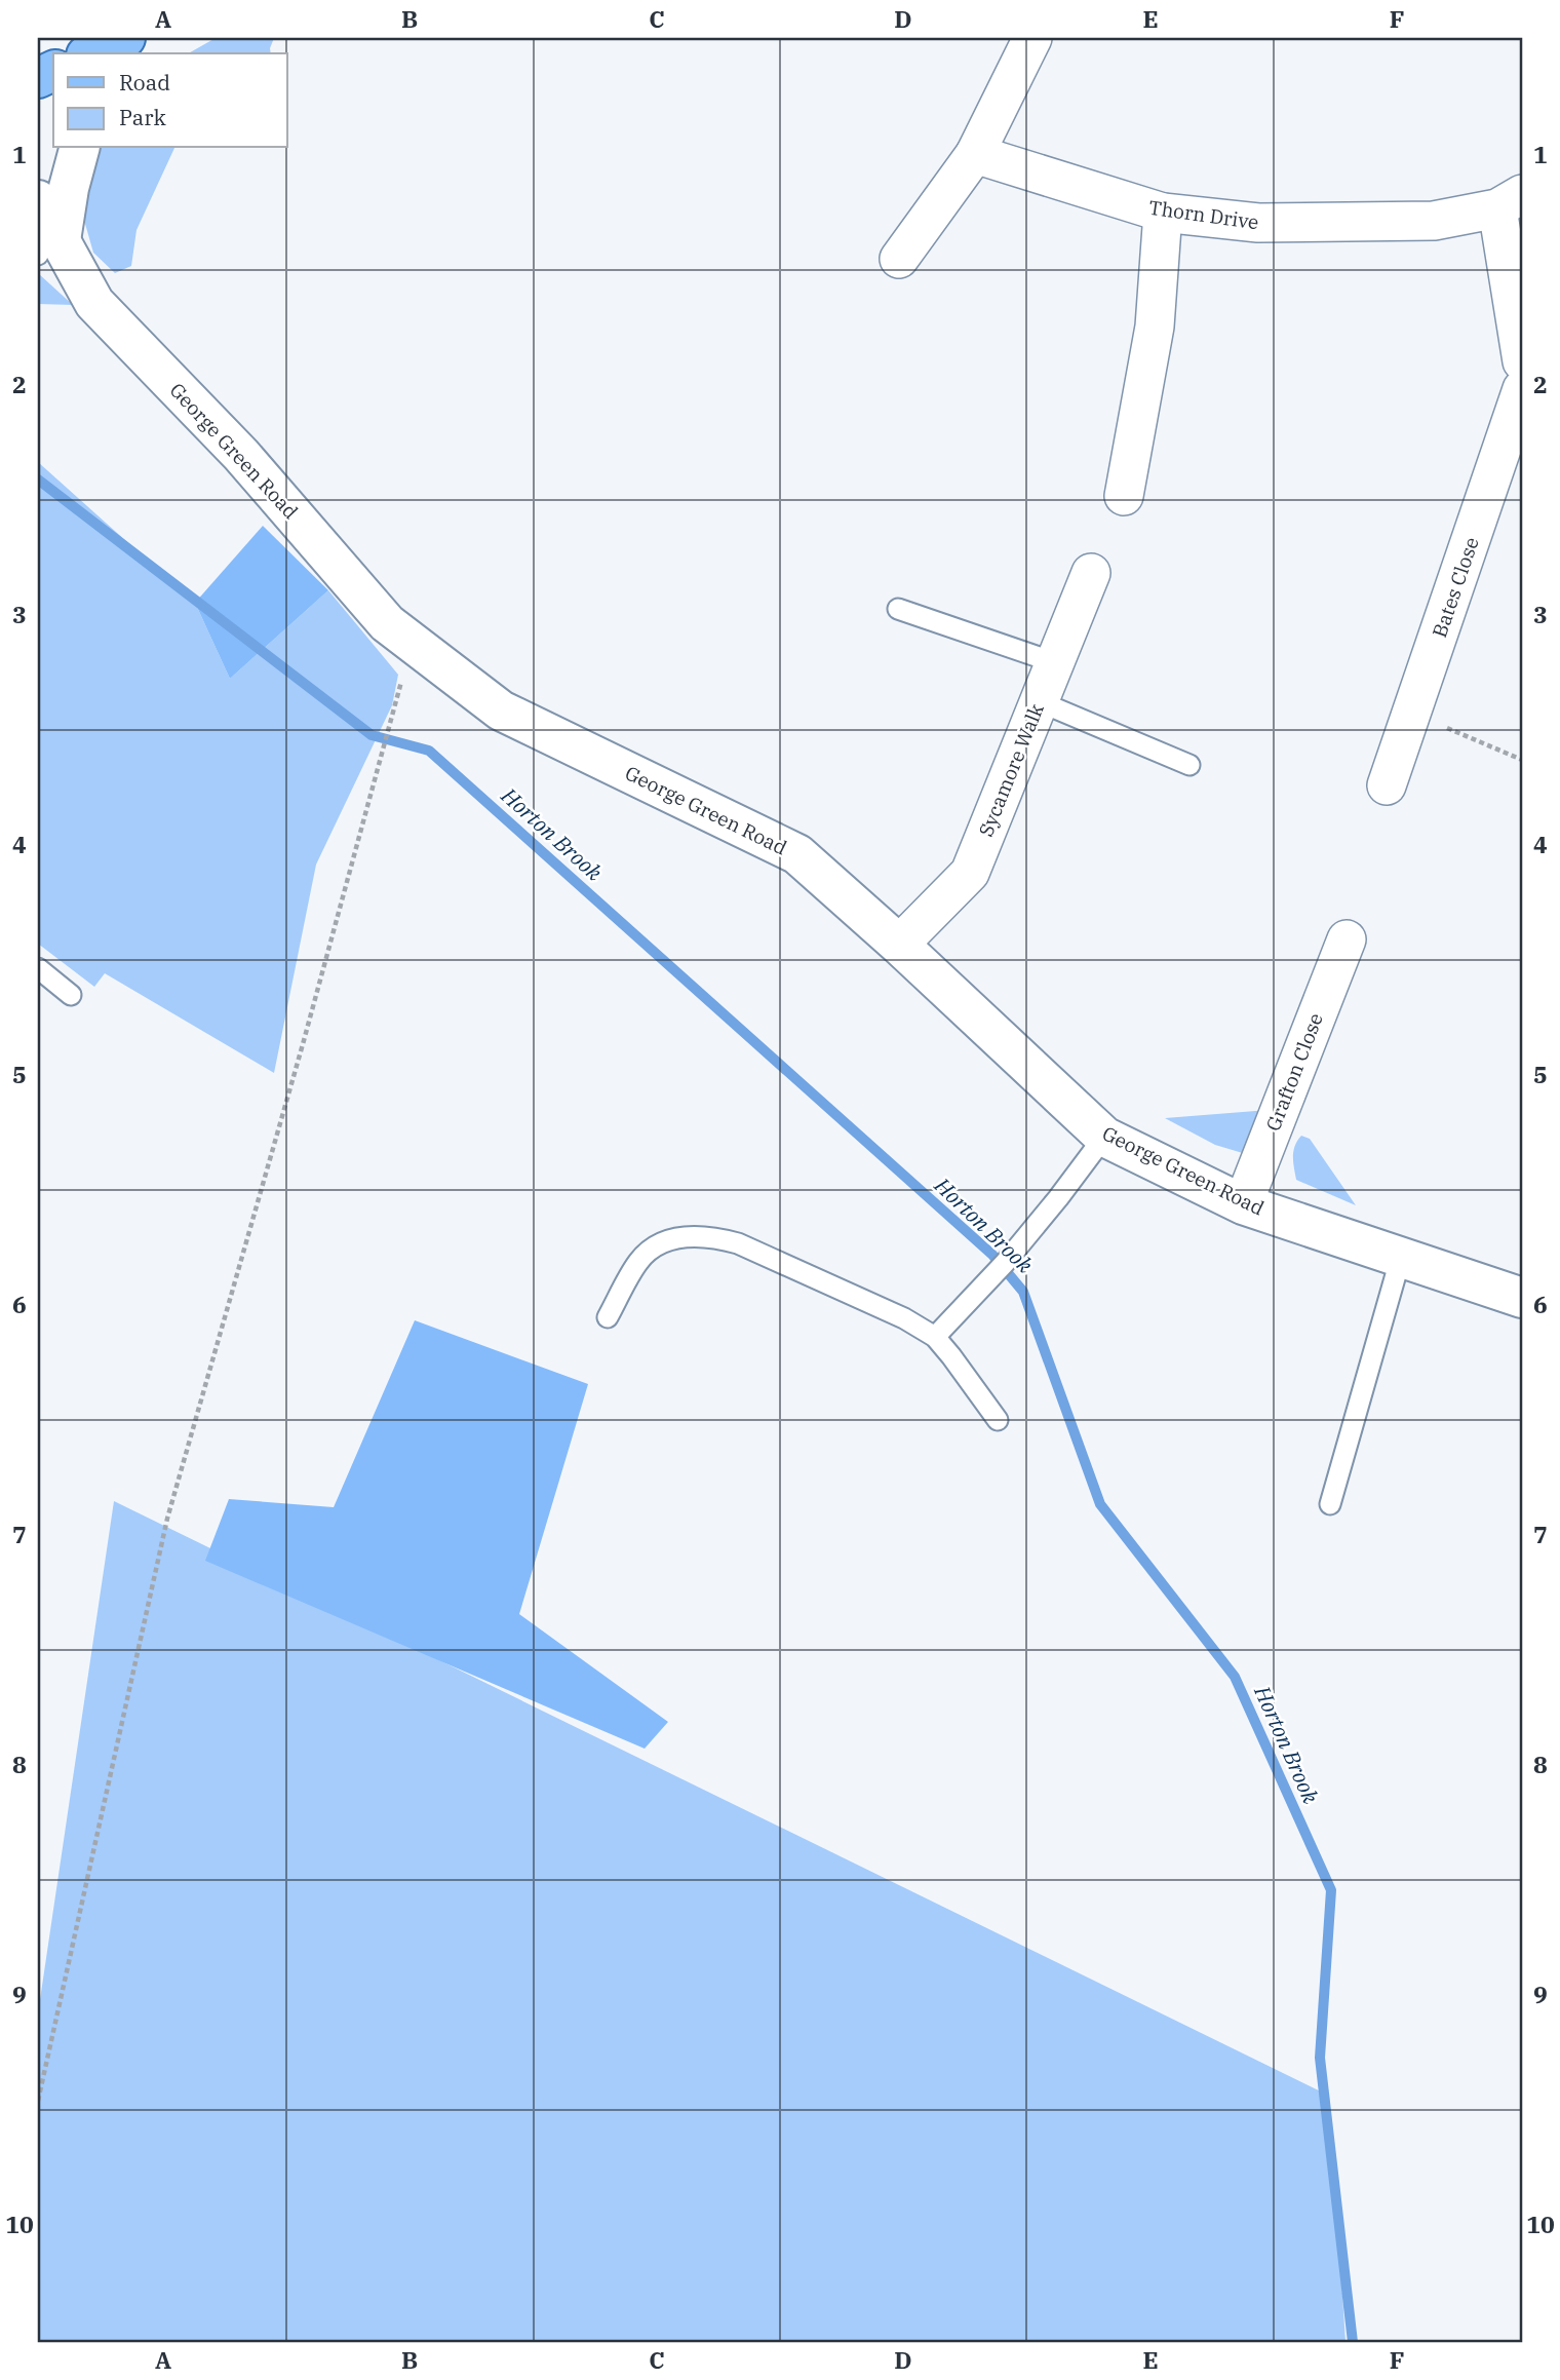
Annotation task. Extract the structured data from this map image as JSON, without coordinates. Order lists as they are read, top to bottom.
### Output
{
  "streets": {
    "street": [
      "Thorn Drive",
      "George Green Road",
      "Bates Close",
      "Sycamore Walk",
      "Grafton Close"
    ]
  },
  "crossings": [
    ["George Green Road", "Sycamore Walk"],
    ["George Green Road", "Grafton Close"]
  ],
  "water": ["Horton Brook"],
  "legend": ["Road", "Park"],
  "grid": {
    "columns": [
      "A",
      "B",
      "C",
      "D",
      "E",
      "F"
    ],
    "rows": [
      "1",
      "2",
      "3",
      "4",
      "5",
      "6",
      "7",
      "8",
      "9",
      "10"
    ]
  }
}
